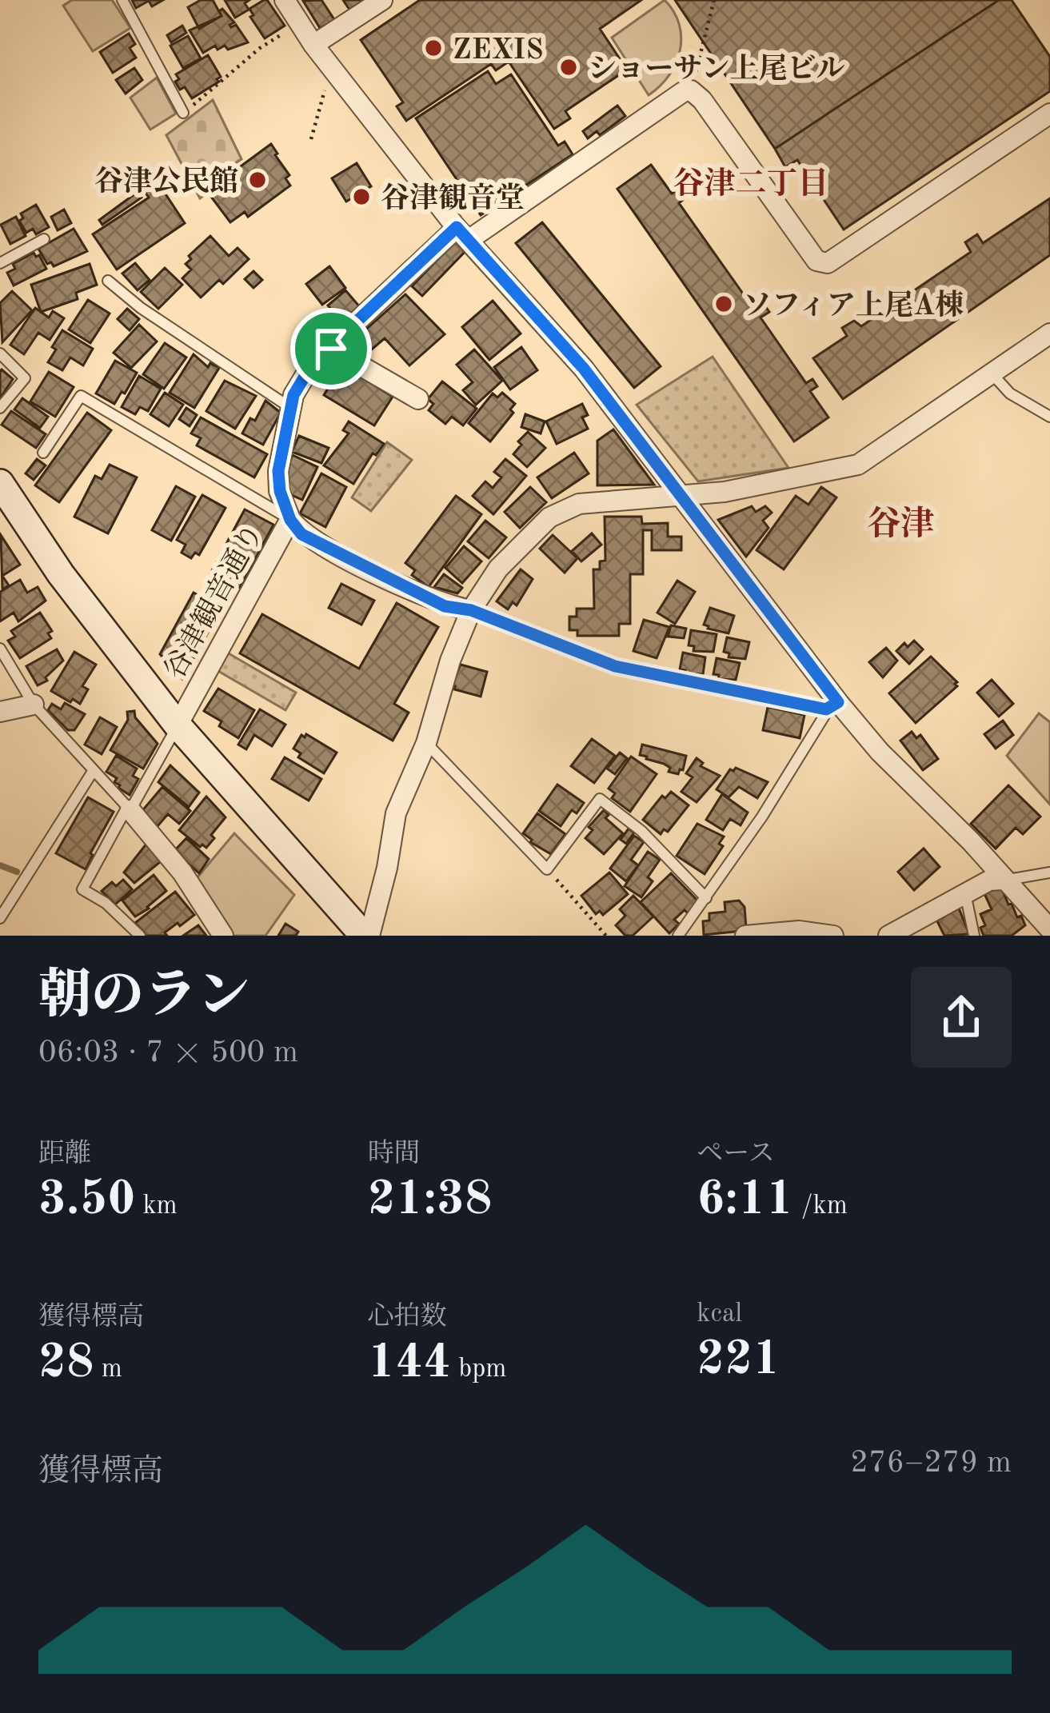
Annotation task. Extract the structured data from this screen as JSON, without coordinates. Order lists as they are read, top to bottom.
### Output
{
  "streets": {
    "street": ["谷津観音通り"]
  },
  "districts": ["谷津二丁目", "谷津"],
  "places": [
    "ZEXIS",
    "ショーサン上尾ビル",
    "谷津公民館",
    "谷津観音堂",
    "ソフィア上尾A棟"
  ],
  "page": {
    "heading": ["朝のラン", "06:03 · 7 × 500 m"],
    "stats": [
      ["距離", "3.50 km"],
      ["時間", "21:38"],
      ["ペース", "6:11 /km"],
      ["獲得標高", "28 m"],
      ["心拍数", "144 bpm"],
      ["kcal", "221"]
    ],
    "chart": ["獲得標高", "276–279 m"]
  }
}
